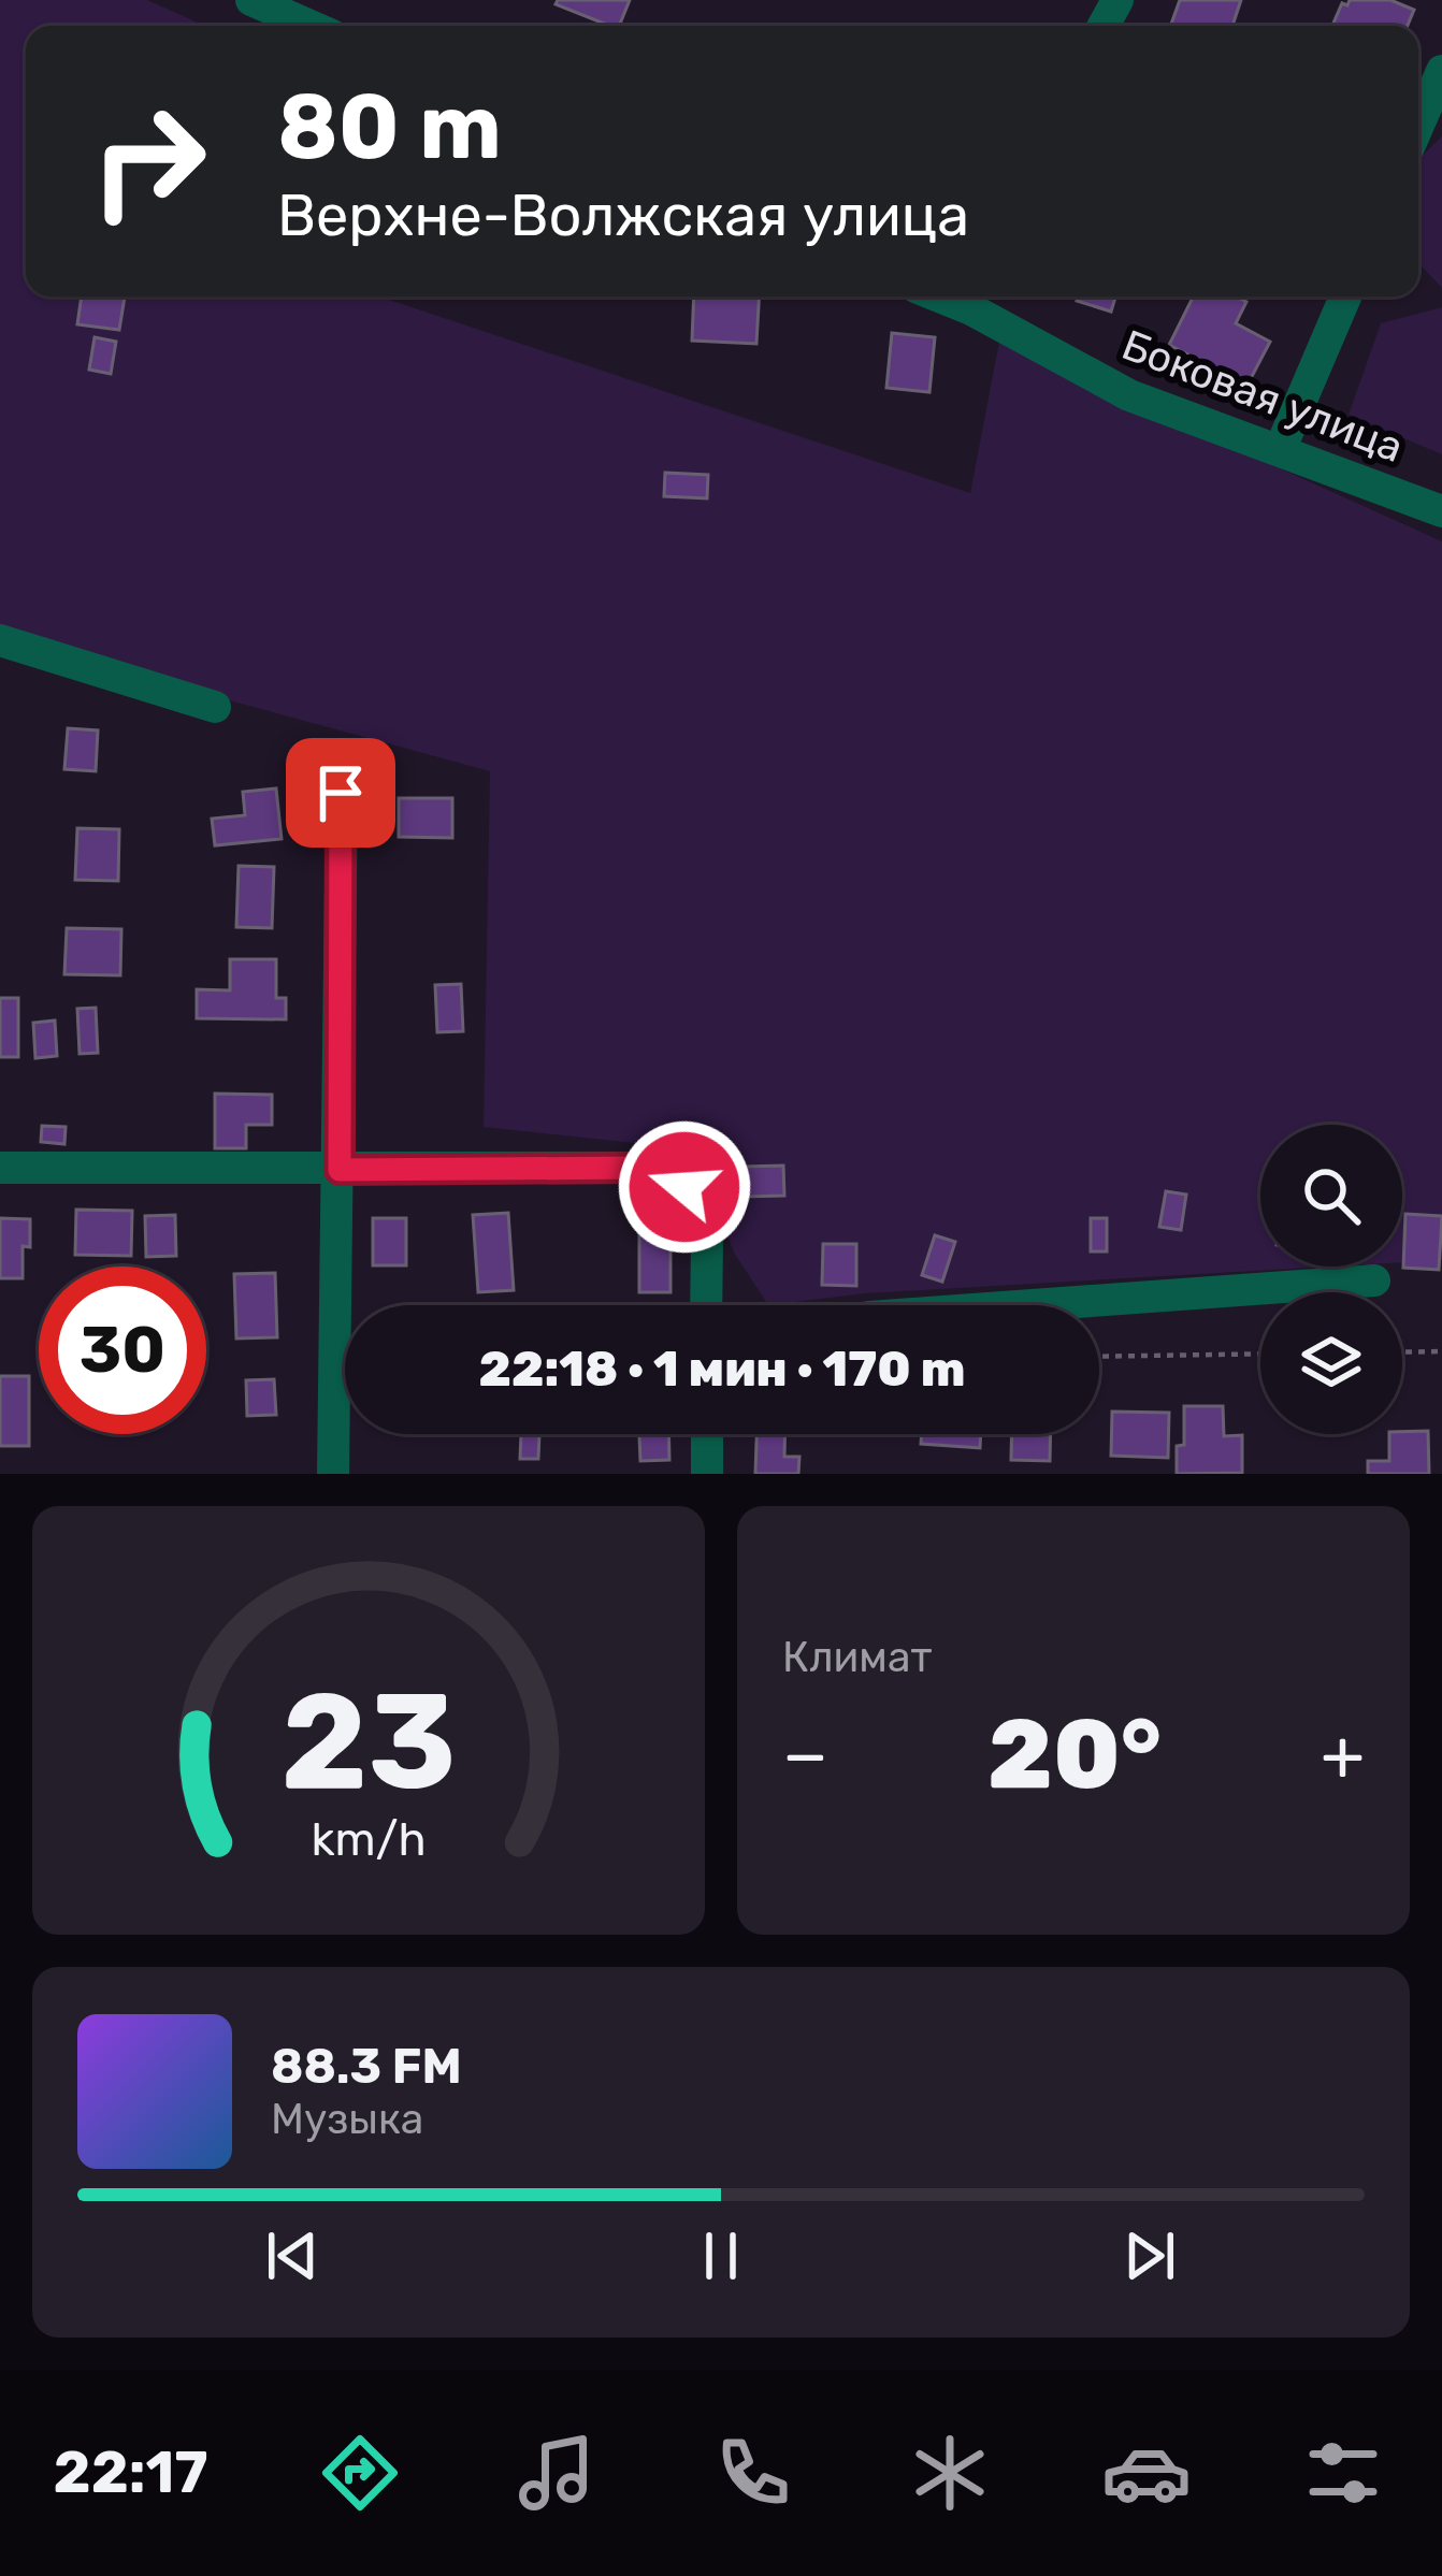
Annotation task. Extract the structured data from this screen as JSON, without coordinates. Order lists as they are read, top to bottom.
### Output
{
  "streets": {
    "street": ["Боковая улица"]
  },
  "page": {
    "turn": ["80 m", "Верхне-Волжская улица"],
    "limit": "30",
    "trip": "22:18 · 1 мин · 170 m",
    "tile": "Климат",
    "heat": ["−", "20°", "+"],
    "song": ["88.3 FM", "Музыка"],
    "tabs": "22:17",
    "gauge": ["23", "km/h"]
  }
}
